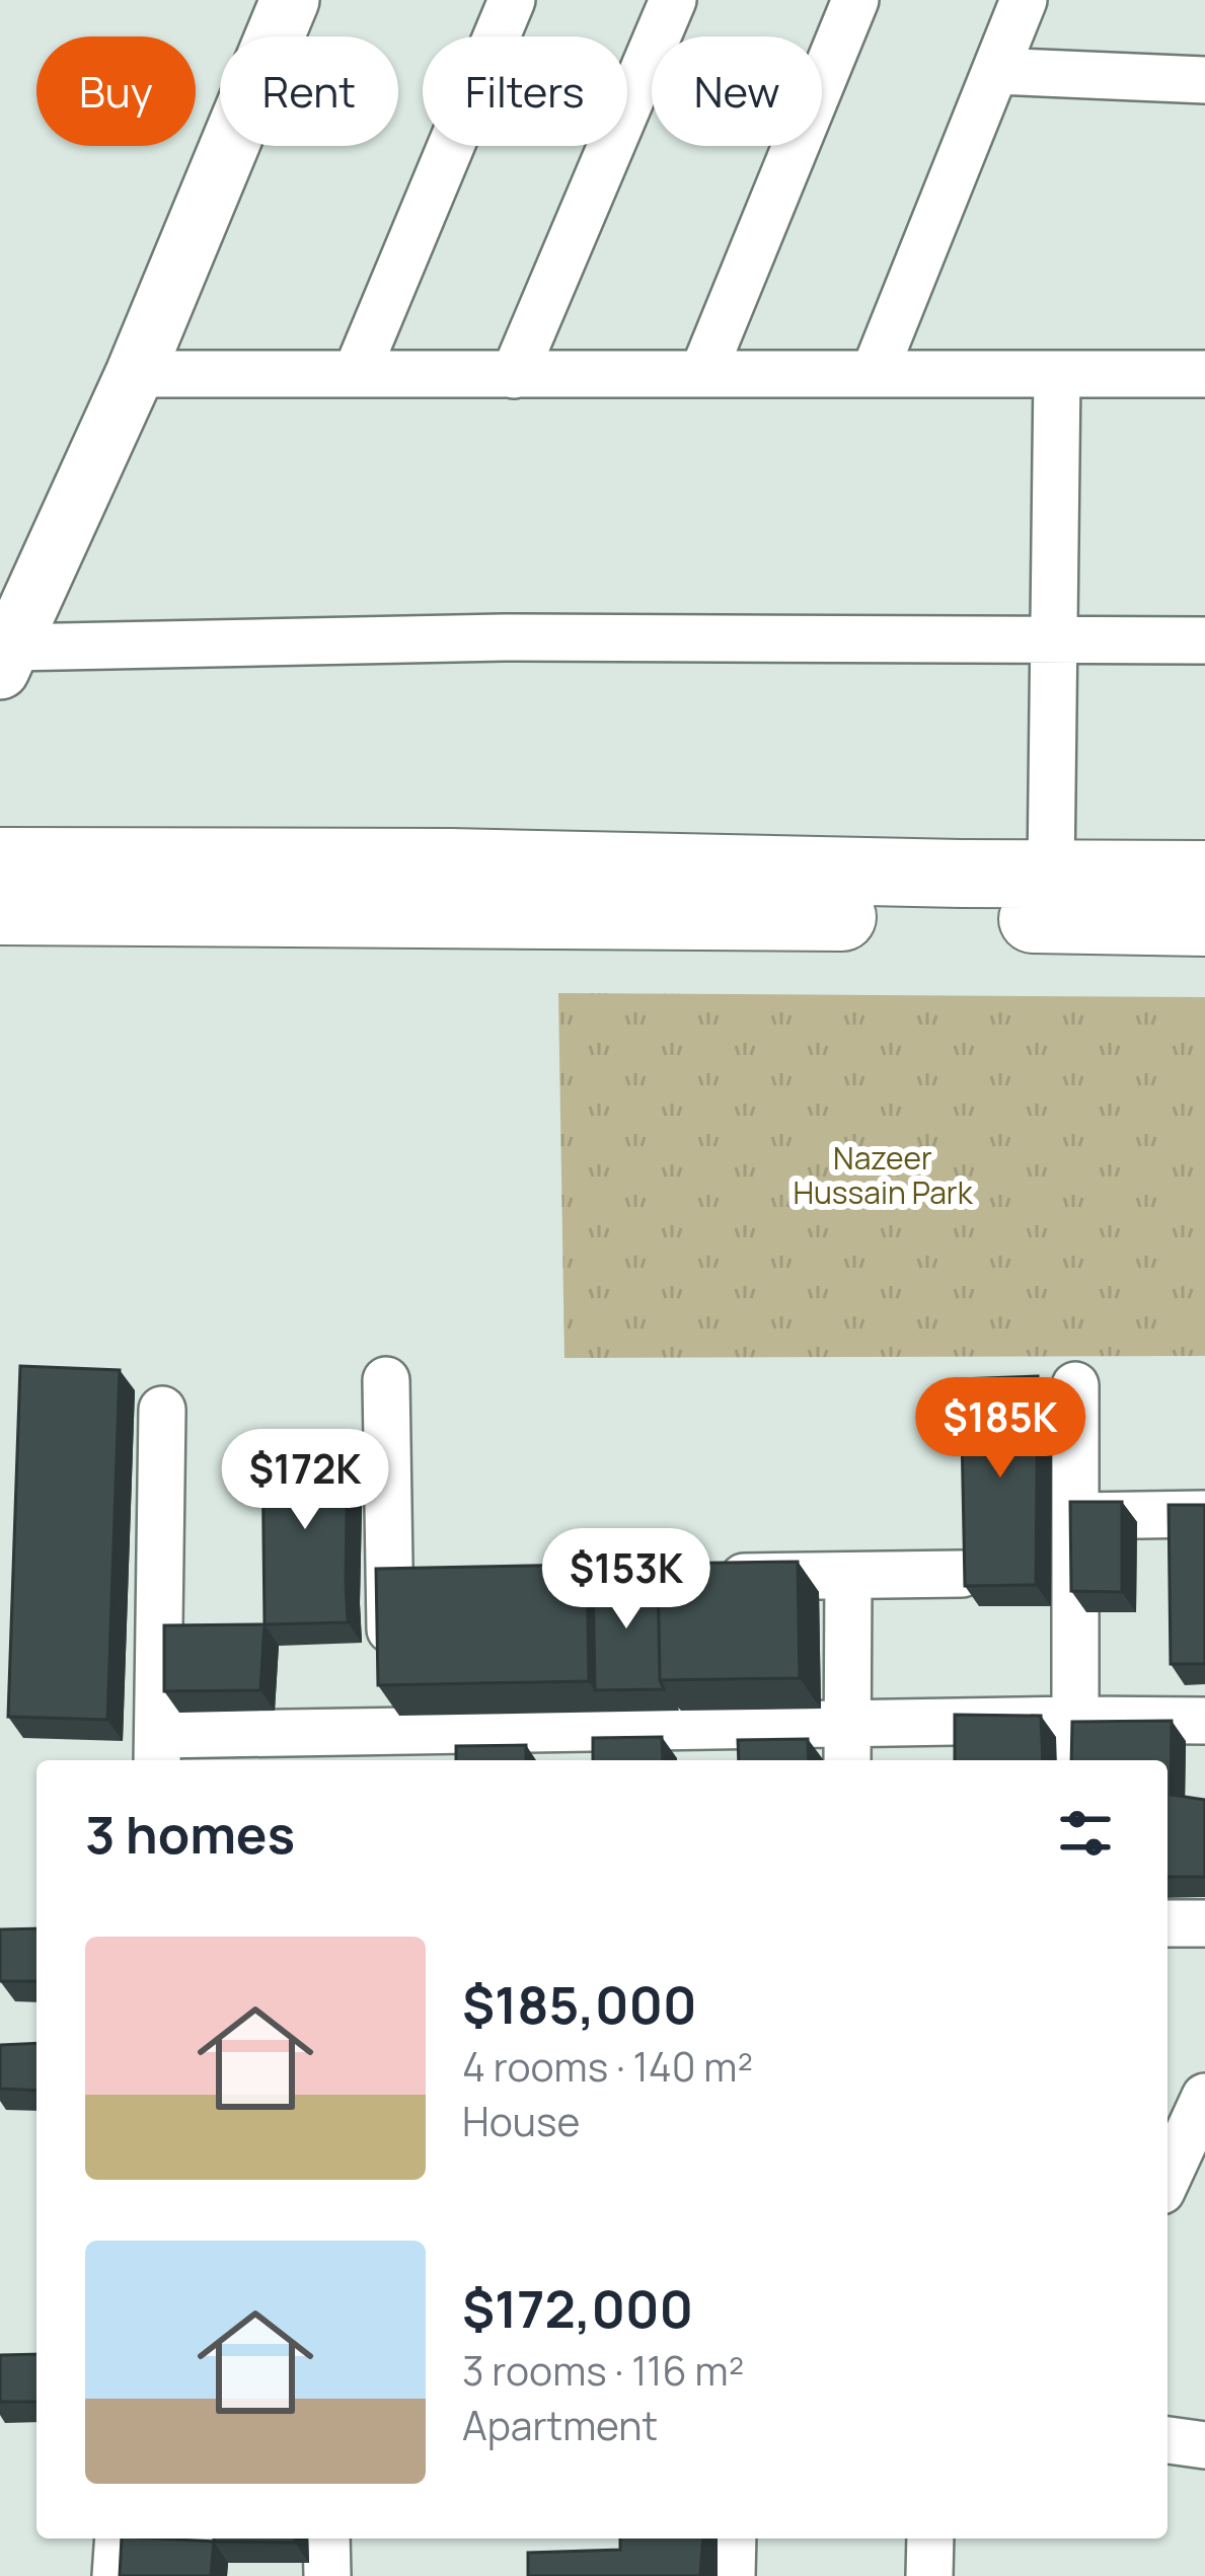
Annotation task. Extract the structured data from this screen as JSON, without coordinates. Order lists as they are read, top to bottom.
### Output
{
  "parks": ["Nazeer Hussain Park"],
  "page": {
    "chip": [
      "Buy",
      "Rent",
      "Filters",
      "New"
    ],
    "price": ["$185K", "$172K", "$153K"],
    "heading": "3 homes",
    "list": [
      {
        "name": "$185,000",
        "note": "4 rooms · 140 m² · House"
      },
      {
        "name": "$172,000",
        "note": "3 rooms · 116 m² · Apartment"
      }
    ]
  }
}
